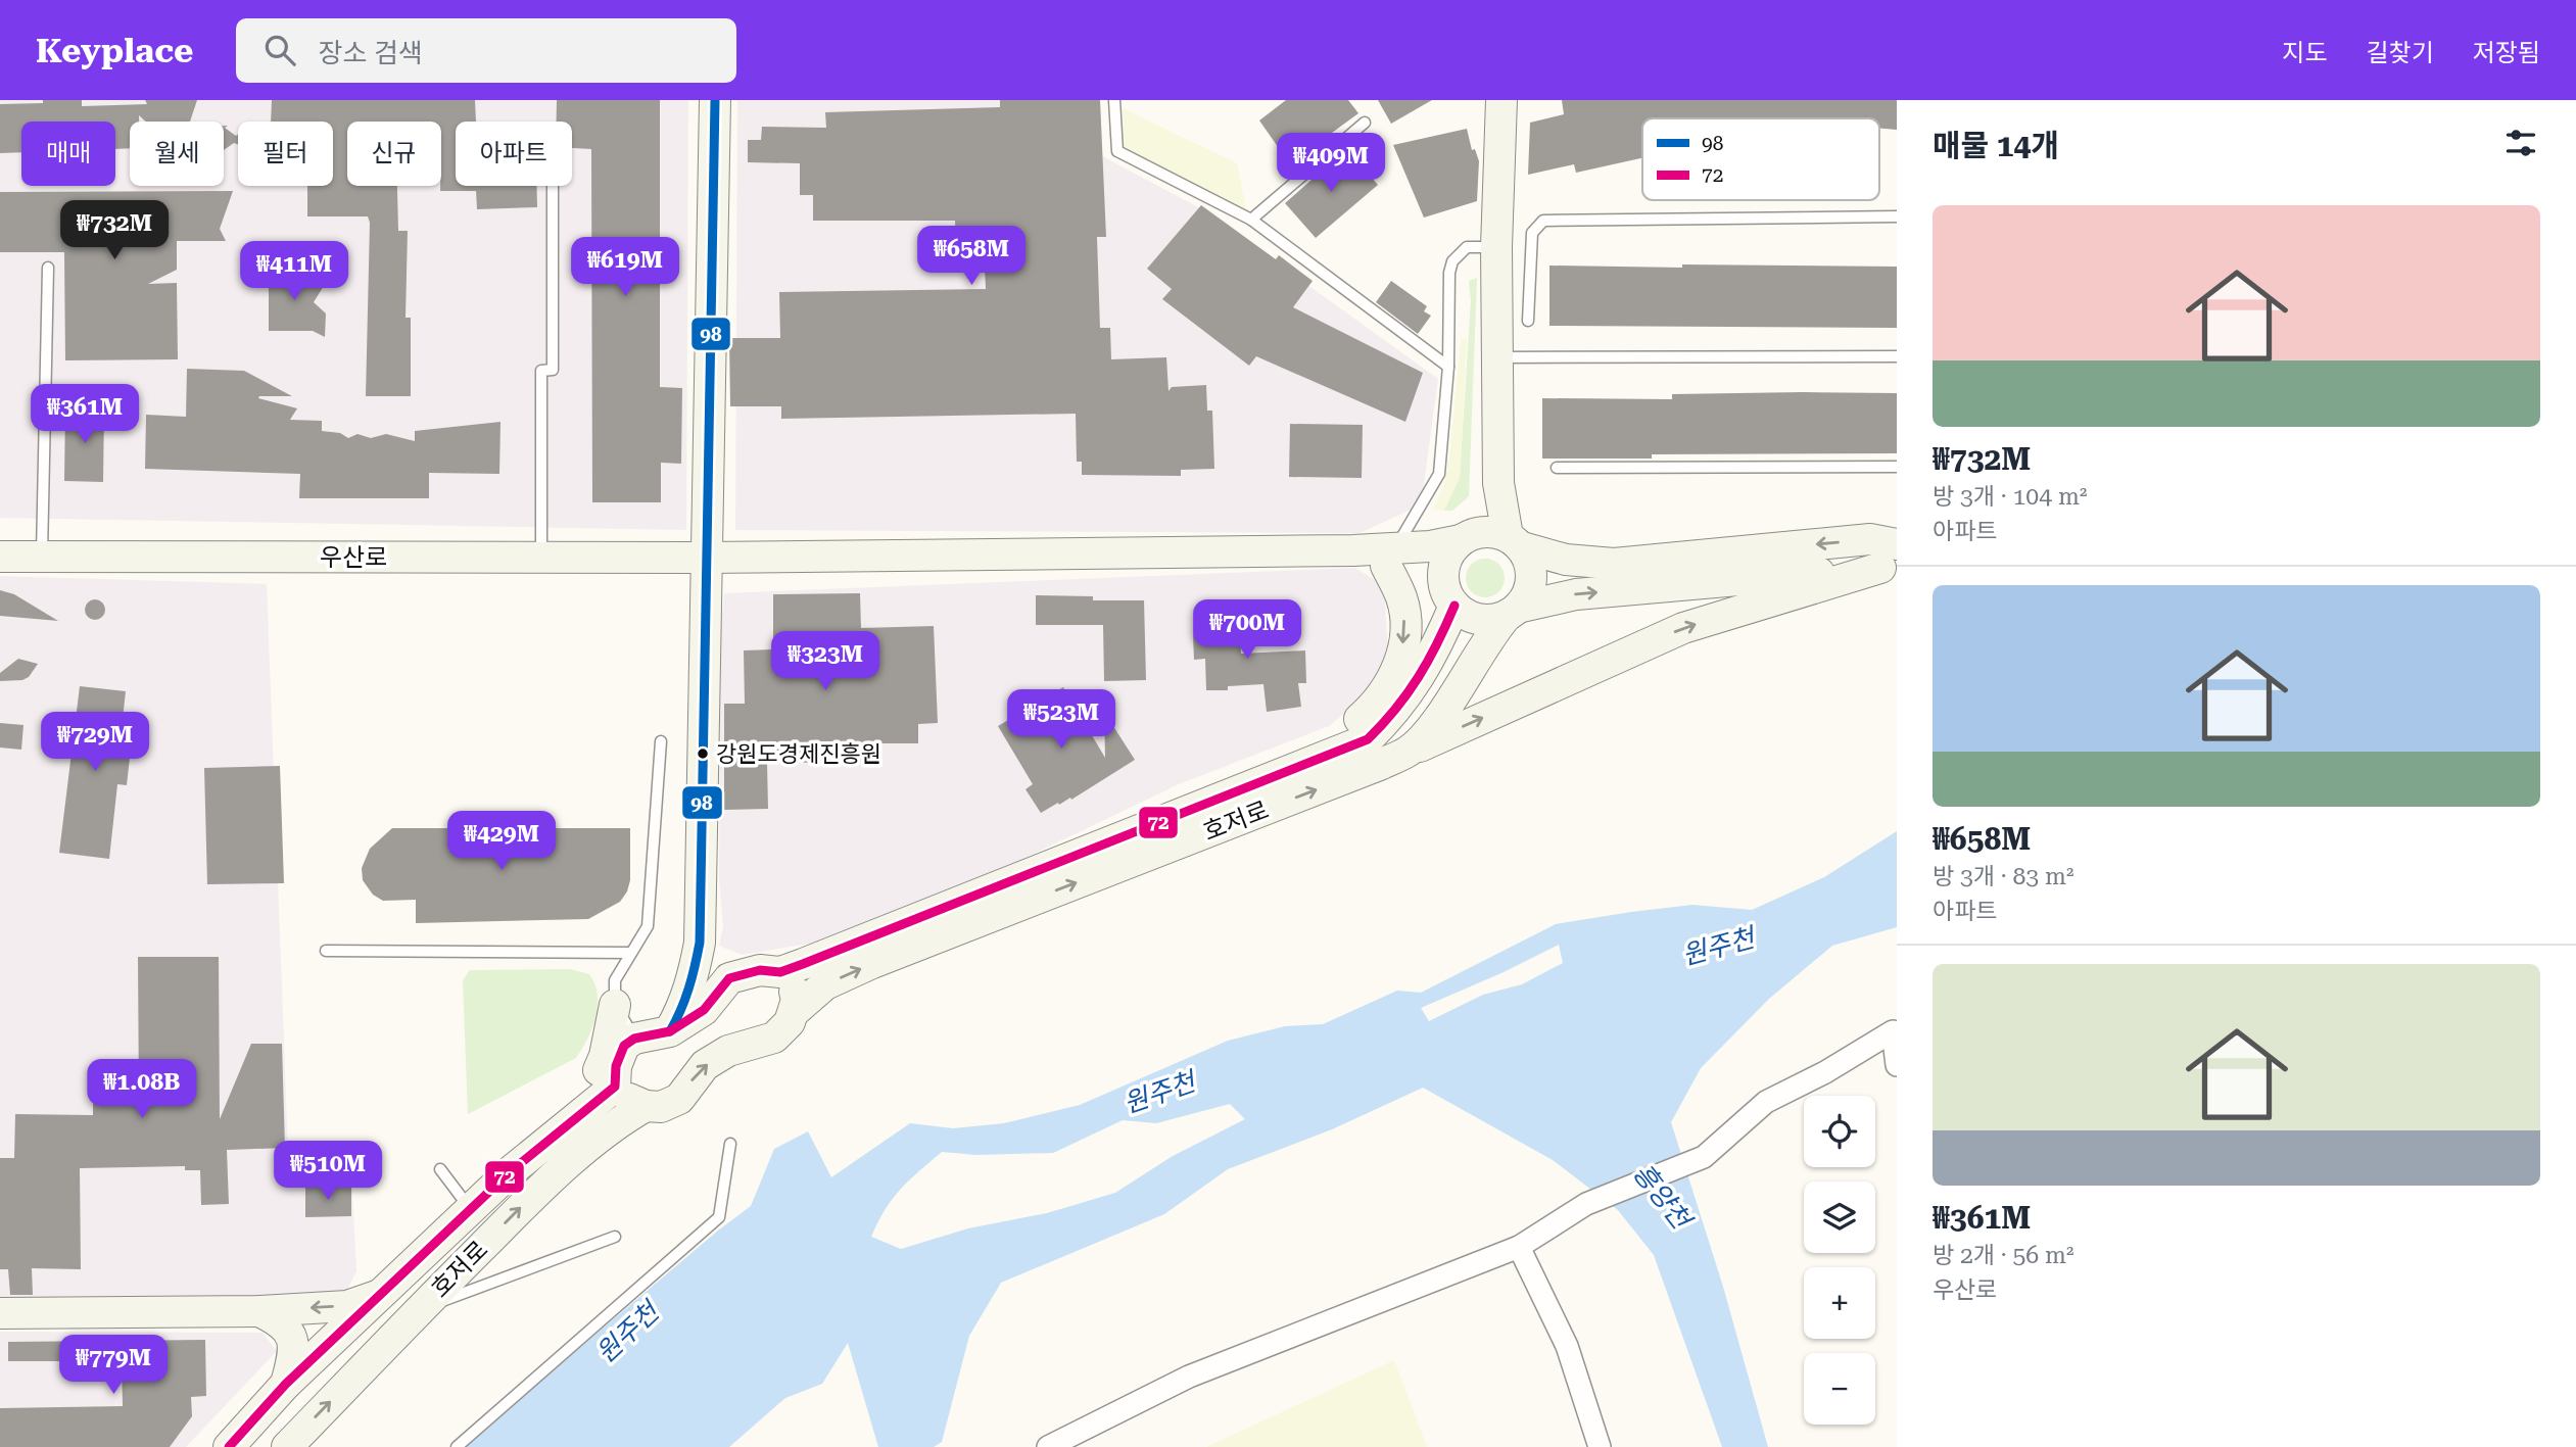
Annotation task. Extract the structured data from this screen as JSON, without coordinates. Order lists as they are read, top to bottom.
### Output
{
  "streets": {
    "street": ["우산로", "호저로"]
  },
  "crossings": [
    ["우산로", "호저로"]
  ],
  "water": ["원주천", "흥양천"],
  "places": ["강원도경제진흥원"],
  "lines": ["transit line 98", "transit line 72"],
  "legend": ["98", "72"],
  "page": {
    "header": "Keyplace",
    "search": "장소 검색",
    "nav": ["지도", "길찾기", "저장됨"],
    "heading": "매물 14개",
    "chip": [
      "매매",
      "월세",
      "필터",
      "신규",
      "아파트"
    ],
    "price": [
      "₩409M",
      "₩732M",
      "₩658M",
      "₩619M",
      "₩411M",
      "₩361M",
      "₩700M",
      "₩323M",
      "₩523M",
      "₩729M",
      "₩429M",
      "₩1.08B",
      "₩510M",
      "₩779M"
    ],
    "list": [
      {
        "name": "₩732M",
        "note": "방 3개 · 104 m² · 아파트"
      },
      {
        "name": "₩658M",
        "note": "방 3개 · 83 m² · 아파트"
      },
      {
        "name": "₩361M",
        "note": "방 2개 · 56 m² · 우산로"
      }
    ],
    "map_buttons": ["+", "−"]
  }
}
